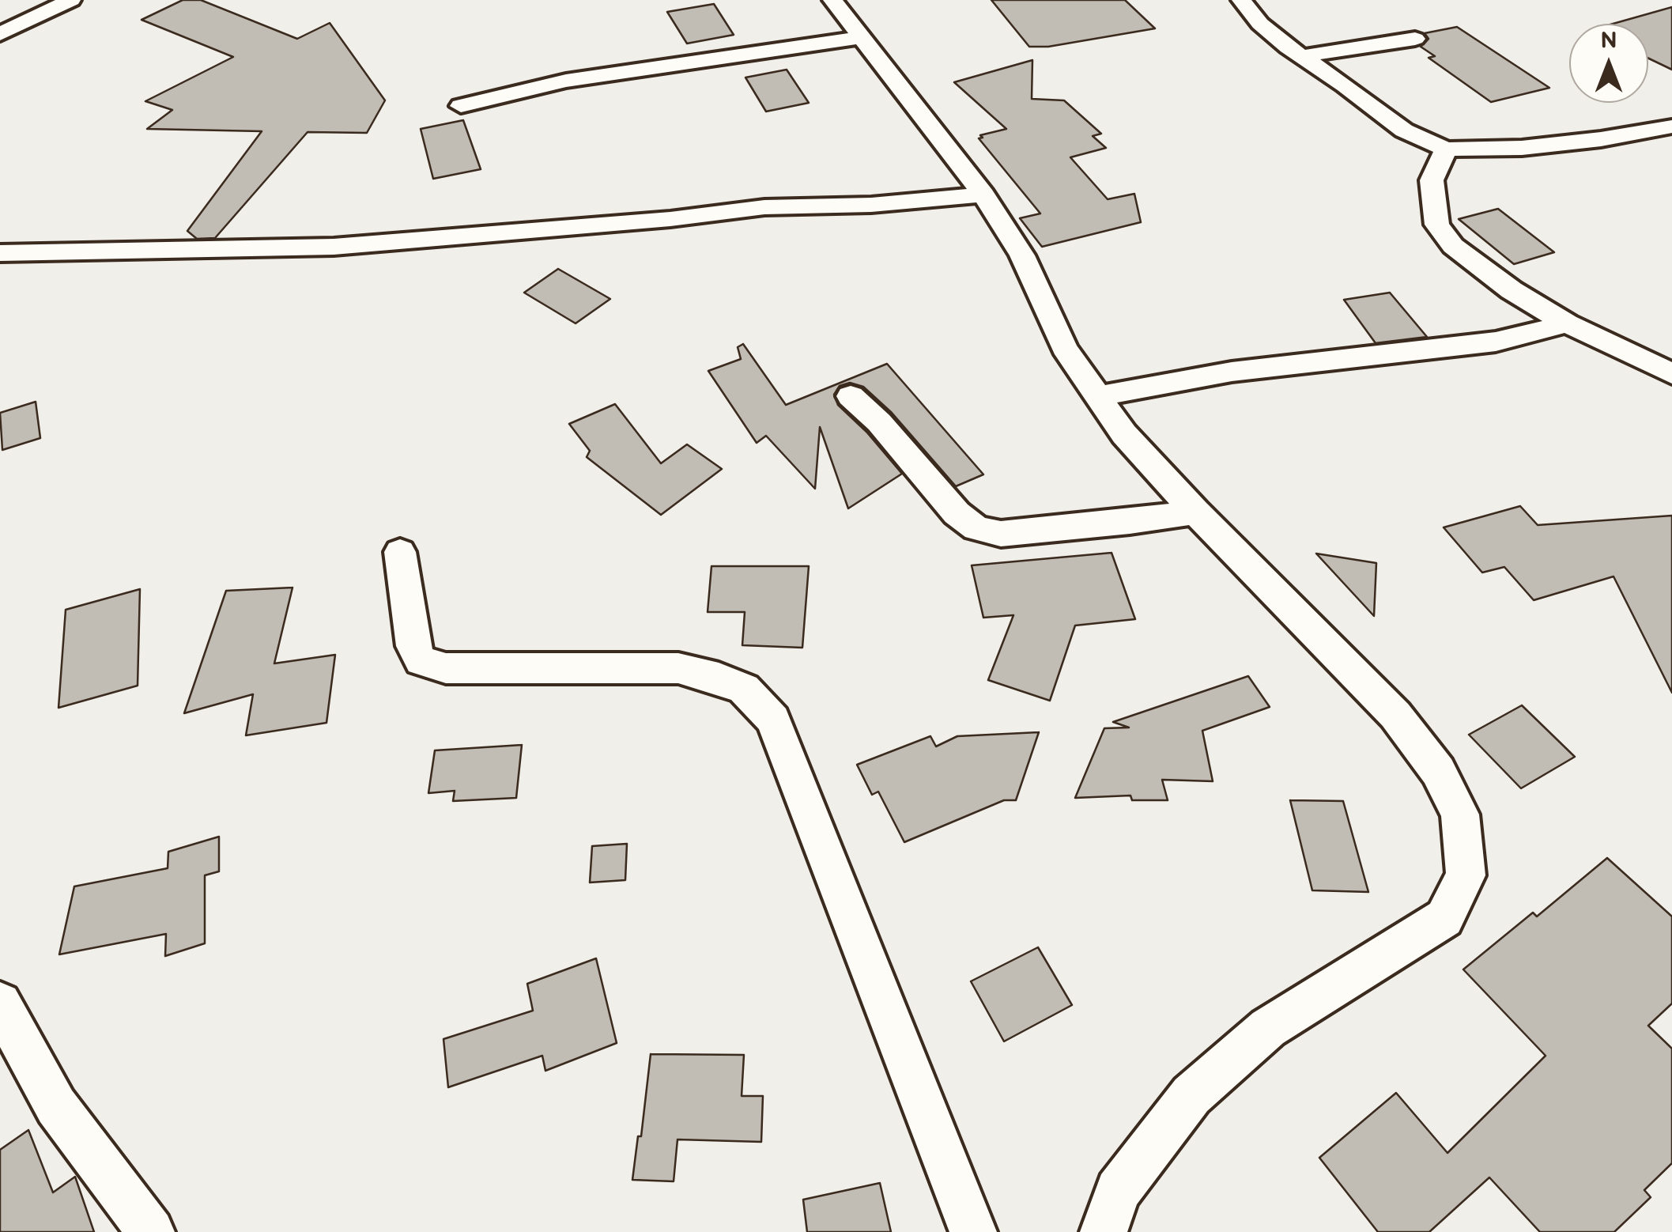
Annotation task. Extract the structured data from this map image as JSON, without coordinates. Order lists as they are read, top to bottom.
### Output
{
  "north": "top"
}
